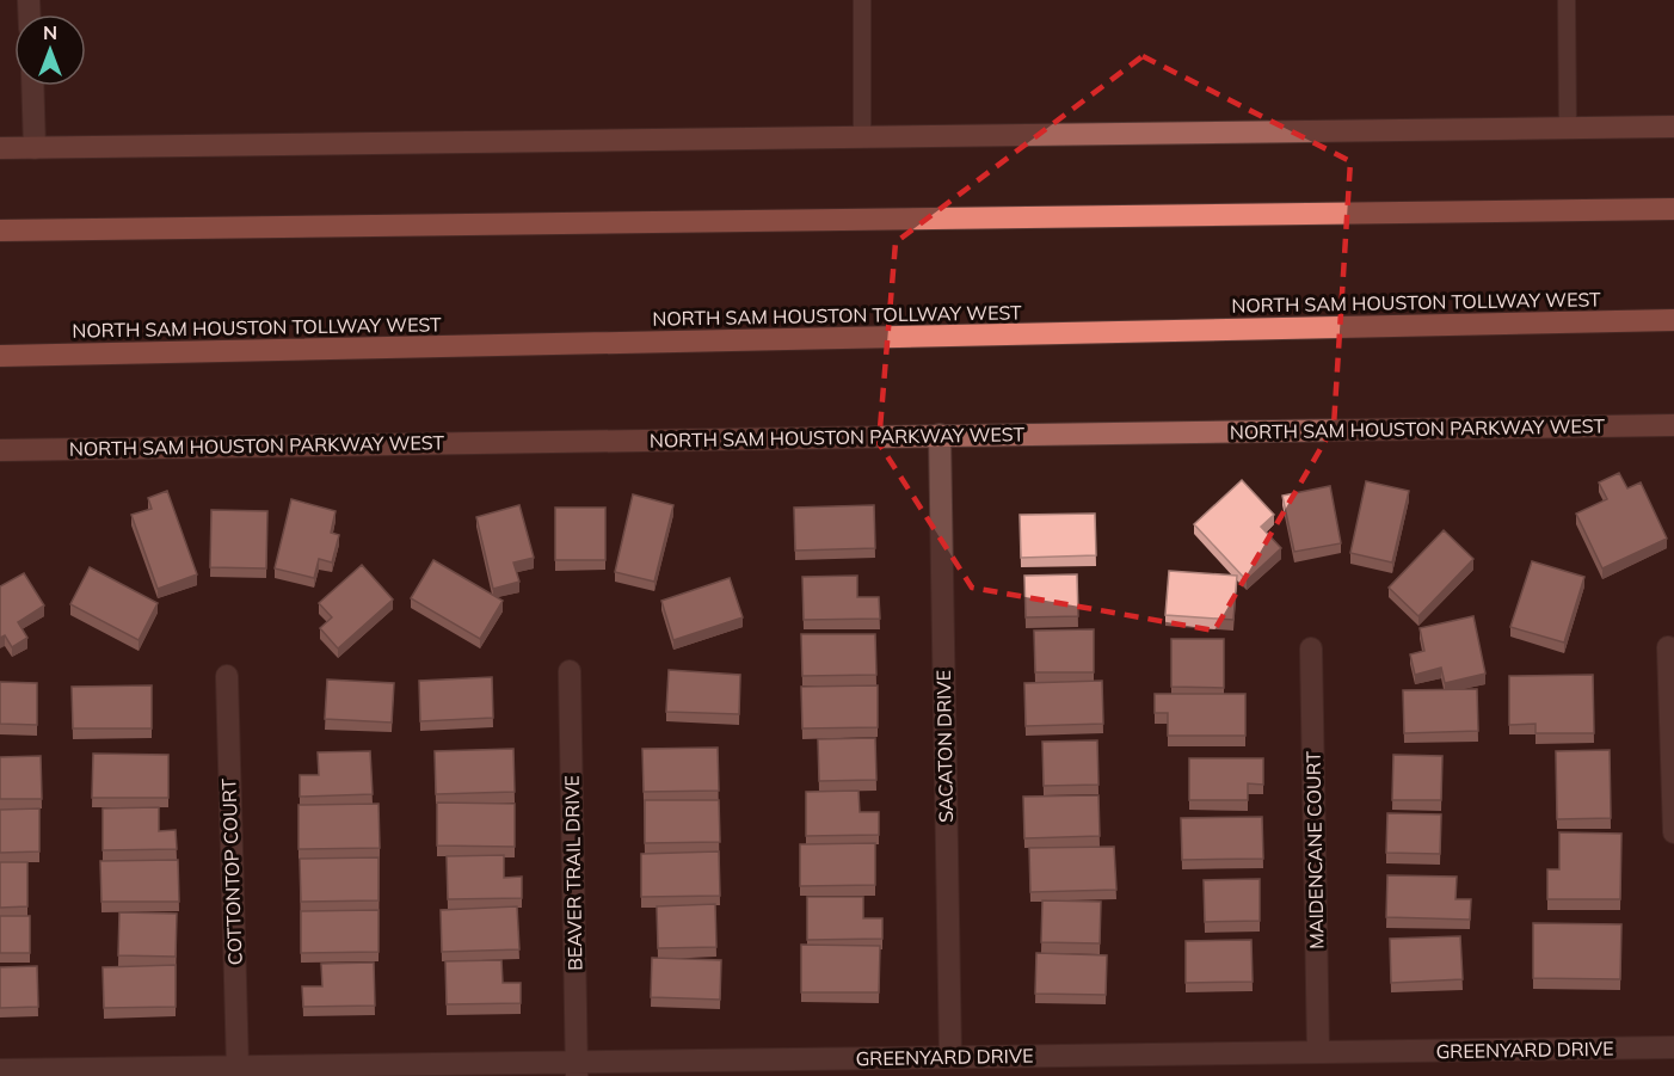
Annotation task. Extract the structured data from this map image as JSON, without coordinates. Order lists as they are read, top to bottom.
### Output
{
  "streets": {
    "highway": ["NORTH SAM HOUSTON TOLLWAY WEST"],
    "main road": ["NORTH SAM HOUSTON PARKWAY WEST"],
    "street": [
      "SACATON DRIVE",
      "MAIDENCANE COURT",
      "COTTONTOP COURT",
      "BEAVER TRAIL DRIVE",
      "GREENYARD DRIVE"
    ]
  },
  "crossings": [
    ["NORTH SAM HOUSTON PARKWAY WEST", "SACATON DRIVE"],
    ["SACATON DRIVE", "GREENYARD DRIVE"],
    ["MAIDENCANE COURT", "GREENYARD DRIVE"],
    ["COTTONTOP COURT", "GREENYARD DRIVE"],
    ["BEAVER TRAIL DRIVE", "GREENYARD DRIVE"]
  ],
  "north": "top"
}
